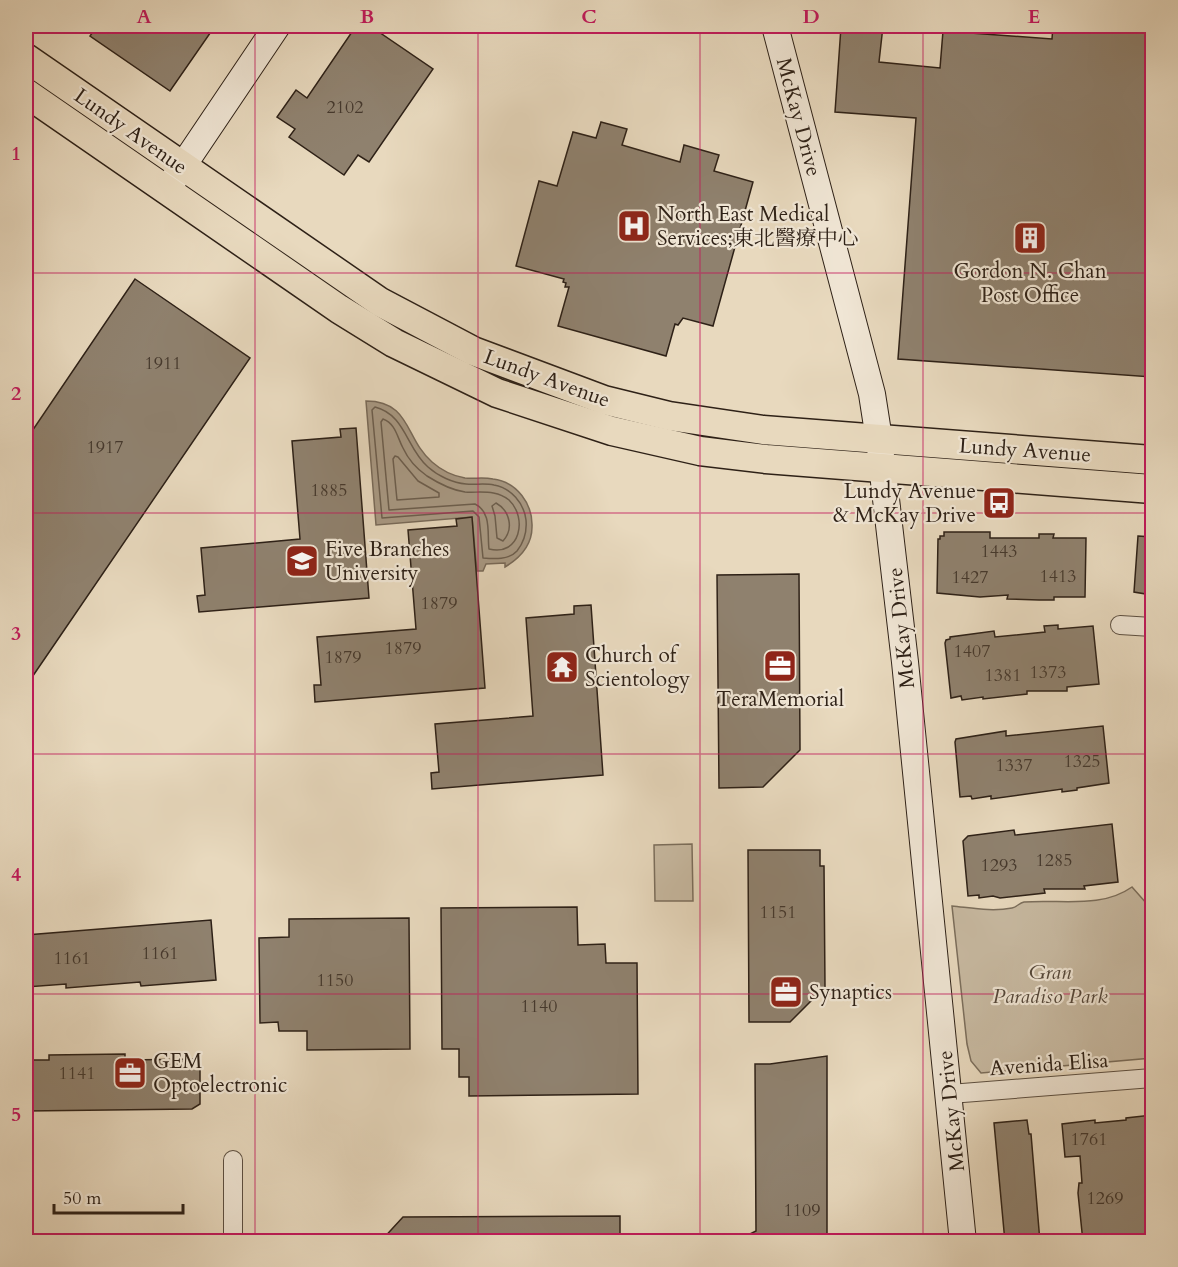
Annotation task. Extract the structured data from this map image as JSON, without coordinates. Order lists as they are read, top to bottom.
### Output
{
  "streets": {
    "main road": ["Lundy Avenue"],
    "street": ["McKay Drive", "Avenida Elisa"]
  },
  "crossings": [
    ["McKay Drive", "Lundy Avenue"],
    ["McKay Drive", "Avenida Elisa"]
  ],
  "parks": ["Gran Paradiso Park"],
  "places": {
    "hospital": ["North East Medical Services;東北醫療中心"],
    "building": ["Gordon N. Chan Post Office"],
    "bus stop": ["Lundy Avenue & McKay Drive"],
    "school or university": ["Five Branches University"],
    "office": ["TeraMemorial", "Synaptics", "GEM Optoelectronic"],
    "temple": ["Church of Scientology"]
  },
  "house_numbers": [
    "2102",
    "1911",
    "1917",
    "1885",
    "1443",
    "1413",
    "1427",
    "1879",
    "1879",
    "1407",
    "1879",
    "1373",
    "1381",
    "1325",
    "1337",
    "1285",
    "1293",
    "1151",
    "1161",
    "1161",
    "1150",
    "1140",
    "1141",
    "1761",
    "1269",
    "1109"
  ],
  "scale_bar": "50 m",
  "grid": {
    "columns": [
      "A",
      "B",
      "C",
      "D",
      "E"
    ],
    "rows": [
      "1",
      "2",
      "3",
      "4",
      "5"
    ]
  }
}
